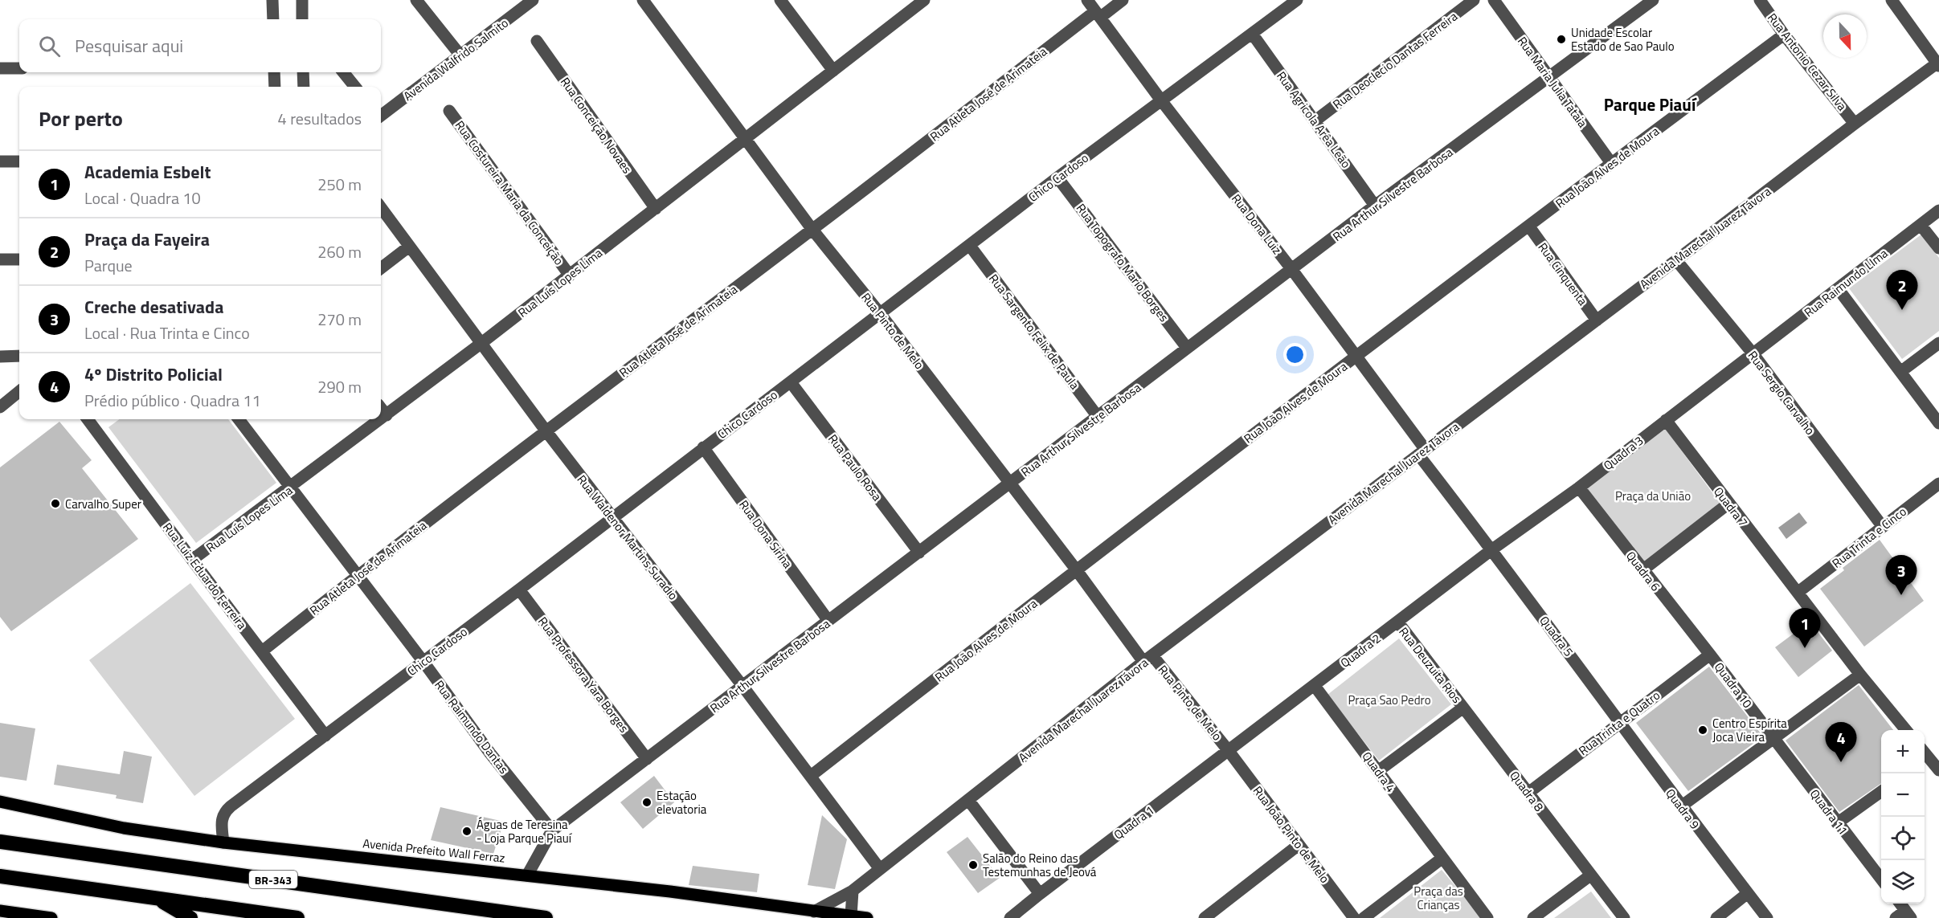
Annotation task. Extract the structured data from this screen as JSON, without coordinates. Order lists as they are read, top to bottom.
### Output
{
  "streets": {
    "highway": ["BR-343"],
    "main road": ["Avenida Prefeito Wall Ferraz"],
    "street": [
      "Avenida Walfrido Salmito",
      "Rua Deoclecio Dantas Ferreira",
      "Rua Antonio Cezar Silva",
      "Rua Maria Julia Tataia",
      "Rua Atleta José de Arimateia",
      "Rua Agricola Arêa Leão",
      "Rua Conceição Novaes",
      "Rua João Alves de Moura",
      "Chico Cardoso",
      "Rua Costureira Maria da Conceição",
      "Rua Arthur Silvestre Barbosa",
      "Rua Dona Luiz",
      "Avenida Marechal Juarez Távora",
      "Rua Topografo Mario Borges",
      "Rua Cinquenta",
      "Rua Luís Lopes Lima",
      "Rua Raimundo LIma",
      "Rua Pinto de Melo",
      "Rua Sargento Felix de Paula",
      "Rua Sergio Carvalho",
      "Quadra 3",
      "Rua Paulo Rosa",
      "Quadra 7",
      "Rua Dona Sirina",
      "Rua Waldenor Martins Suradio",
      "Rua Trinta e Cinco",
      "Quadra 6",
      "Rua Luiz Eduardo Ferreira",
      "Quadra 5",
      "Quadra 2",
      "Rua Deuzuita Rios",
      "Rua Professora Yara Borges",
      "Quadra 10",
      "Rua Trinta e Quatro",
      "Rua Raimundo Dantas",
      "Quadra 4",
      "Quadra 8",
      "Quadra 9",
      "Quadra 11",
      "Quadra 1",
      "Rua João Pinto de Melo"
    ]
  },
  "crossings": [
    ["Rua Deoclecio Dantas Ferreira", "Rua Agricola Arêa Leão"],
    ["Rua Antonio Cezar Silva", "Rua João Alves de Moura"],
    ["Rua Antonio Cezar Silva", "Avenida Marechal Juarez Távora"],
    ["Rua Maria Julia Tataia", "Rua João Alves de Moura"],
    ["Rua Maria Julia Tataia", "Rua Arthur Silvestre Barbosa"],
    ["Rua Atleta José de Arimateia", "Rua Dona Luiz"],
    ["Rua Atleta José de Arimateia", "Rua Pinto de Melo"],
    ["Rua Atleta José de Arimateia", "Rua Waldenor Martins Suradio"],
    ["Rua Atleta José de Arimateia", "Rua Luiz Eduardo Ferreira"],
    ["Rua Atleta José de Arimateia", "Rua Raimundo Dantas"],
    ["Rua Agricola Arêa Leão", "Chico Cardoso"],
    ["Rua Agricola Arêa Leão", "Rua Arthur Silvestre Barbosa"],
    ["Rua Conceição Novaes", "Rua Luís Lopes Lima"],
    ["Rua João Alves de Moura", "Rua Dona Luiz"],
    ["Rua João Alves de Moura", "Rua Cinquenta"],
    ["Rua João Alves de Moura", "Rua Pinto de Melo"],
    ["Rua João Alves de Moura", "Rua Waldenor Martins Suradio"],
    ["Chico Cardoso", "Rua Dona Luiz"],
    ["Chico Cardoso", "Rua Topografo Mario Borges"],
    ["Chico Cardoso", "Rua Pinto de Melo"],
    ["Chico Cardoso", "Rua Sargento Felix de Paula"],
    ["Chico Cardoso", "Rua Paulo Rosa"],
    ["Chico Cardoso", "Rua Dona Sirina"],
    ["Chico Cardoso", "Rua Waldenor Martins Suradio"],
    ["Chico Cardoso", "Rua Luiz Eduardo Ferreira"],
    ["Chico Cardoso", "Rua Professora Yara Borges"],
    ["Chico Cardoso", "Rua Raimundo Dantas"],
    ["Chico Cardoso", "Avenida Prefeito Wall Ferraz"],
    ["Rua Costureira Maria da Conceição", "Rua Luís Lopes Lima"],
    ["Rua Arthur Silvestre Barbosa", "Rua Dona Luiz"],
    ["Rua Arthur Silvestre Barbosa", "Rua Topografo Mario Borges"],
    ["Rua Arthur Silvestre Barbosa", "Rua Pinto de Melo"],
    ["Rua Arthur Silvestre Barbosa", "Rua Sargento Felix de Paula"],
    ["Rua Arthur Silvestre Barbosa", "Rua Paulo Rosa"],
    ["Rua Arthur Silvestre Barbosa", "Rua Dona Sirina"],
    ["Rua Arthur Silvestre Barbosa", "Rua Waldenor Martins Suradio"],
    ["Rua Arthur Silvestre Barbosa", "Rua Professora Yara Borges"],
    ["Rua Arthur Silvestre Barbosa", "Rua Raimundo Dantas"],
    ["Rua Arthur Silvestre Barbosa", "Avenida Prefeito Wall Ferraz"],
    ["Rua Dona Luiz", "Avenida Marechal Juarez Távora"],
    ["Rua Dona Luiz", "Quadra 3"],
    ["Rua Dona Luiz", "Quadra 5"],
    ["Rua Dona Luiz", "Quadra 2"],
    ["Avenida Marechal Juarez Távora", "Rua Cinquenta"],
    ["Avenida Marechal Juarez Távora", "Rua Pinto de Melo"],
    ["Avenida Marechal Juarez Távora", "Rua Sergio Carvalho"],
    ["Avenida Marechal Juarez Távora", "Rua Waldenor Martins Suradio"],
    ["Avenida Marechal Juarez Távora", "Avenida Prefeito Wall Ferraz"],
    ["Rua Luís Lopes Lima", "Rua Pinto de Melo"],
    ["Rua Luís Lopes Lima", "Rua Waldenor Martins Suradio"],
    ["Rua Luís Lopes Lima", "Rua Luiz Eduardo Ferreira"],
    ["Rua Luís Lopes Lima", "Rua Raimundo Dantas"],
    ["Rua Raimundo LIma", "Rua Sergio Carvalho"],
    ["Rua Raimundo LIma", "Quadra 3"],
    ["Rua Pinto de Melo", "Quadra 2"],
    ["Rua Pinto de Melo", "Quadra 1"],
    ["Rua Pinto de Melo", "Rua João Pinto de Melo"],
    ["Rua Sergio Carvalho", "Quadra 3"],
    ["Rua Sergio Carvalho", "Rua Trinta e Cinco"],
    ["Quadra 3", "Quadra 7"],
    ["Quadra 3", "Quadra 6"],
    ["Quadra 3", "Quadra 5"],
    ["Quadra 3", "Quadra 2"],
    ["Quadra 7", "Rua Trinta e Cinco"],
    ["Quadra 6", "Quadra 10"],
    ["Quadra 6", "Rua Trinta e Quatro"],
    ["Quadra 5", "Quadra 2"],
    ["Quadra 5", "Rua Trinta e Quatro"],
    ["Quadra 5", "Quadra 9"],
    ["Quadra 2", "Rua Deuzuita Rios"],
    ["Quadra 2", "Quadra 4"],
    ["Quadra 2", "Quadra 1"],
    ["Quadra 2", "Rua João Pinto de Melo"],
    ["Rua Deuzuita Rios", "Quadra 8"],
    ["Quadra 10", "Rua Trinta e Quatro"],
    ["Quadra 10", "Quadra 11"],
    ["Rua Trinta e Quatro", "Quadra 8"],
    ["Rua Trinta e Quatro", "Quadra 9"],
    ["Quadra 1", "Rua João Pinto de Melo"]
  ],
  "districts": ["Parque Piauí"],
  "parks": ["Praça da União", "Praça Sao Pedro", "Praça das Crianças"],
  "places": [
    "Unidade Escolar Estado de Sao Paulo",
    "Carvalho Super",
    "Centro Espírita Joca Vieira",
    "Estação elevatoria",
    "Águas de Teresina - Loja Parque Piauí",
    "Salão do Reino das Testemunhas de Jeová"
  ],
  "north": "bottom",
  "page": {
    "search": "Pesquisar aqui",
    "heading": ["Por perto", "4 resultados"],
    "list": [
      {
        "mark": "1",
        "name": "Academia Esbelt",
        "note": "Local · Quadra 10",
        "value": "250 m"
      },
      {
        "mark": "2",
        "name": "Praça da Fayeira",
        "note": "Parque",
        "value": "260 m"
      },
      {
        "mark": "3",
        "name": "Creche desativada",
        "note": "Local · Rua Trinta e Cinco",
        "value": "270 m"
      },
      {
        "mark": "4",
        "name": "4º Distrito Policial",
        "note": "Prédio público · Quadra 11",
        "value": "290 m"
      }
    ],
    "pins": [
      "2",
      "3",
      "1",
      "4"
    ],
    "map_buttons": ["+", "−"]
  }
}
